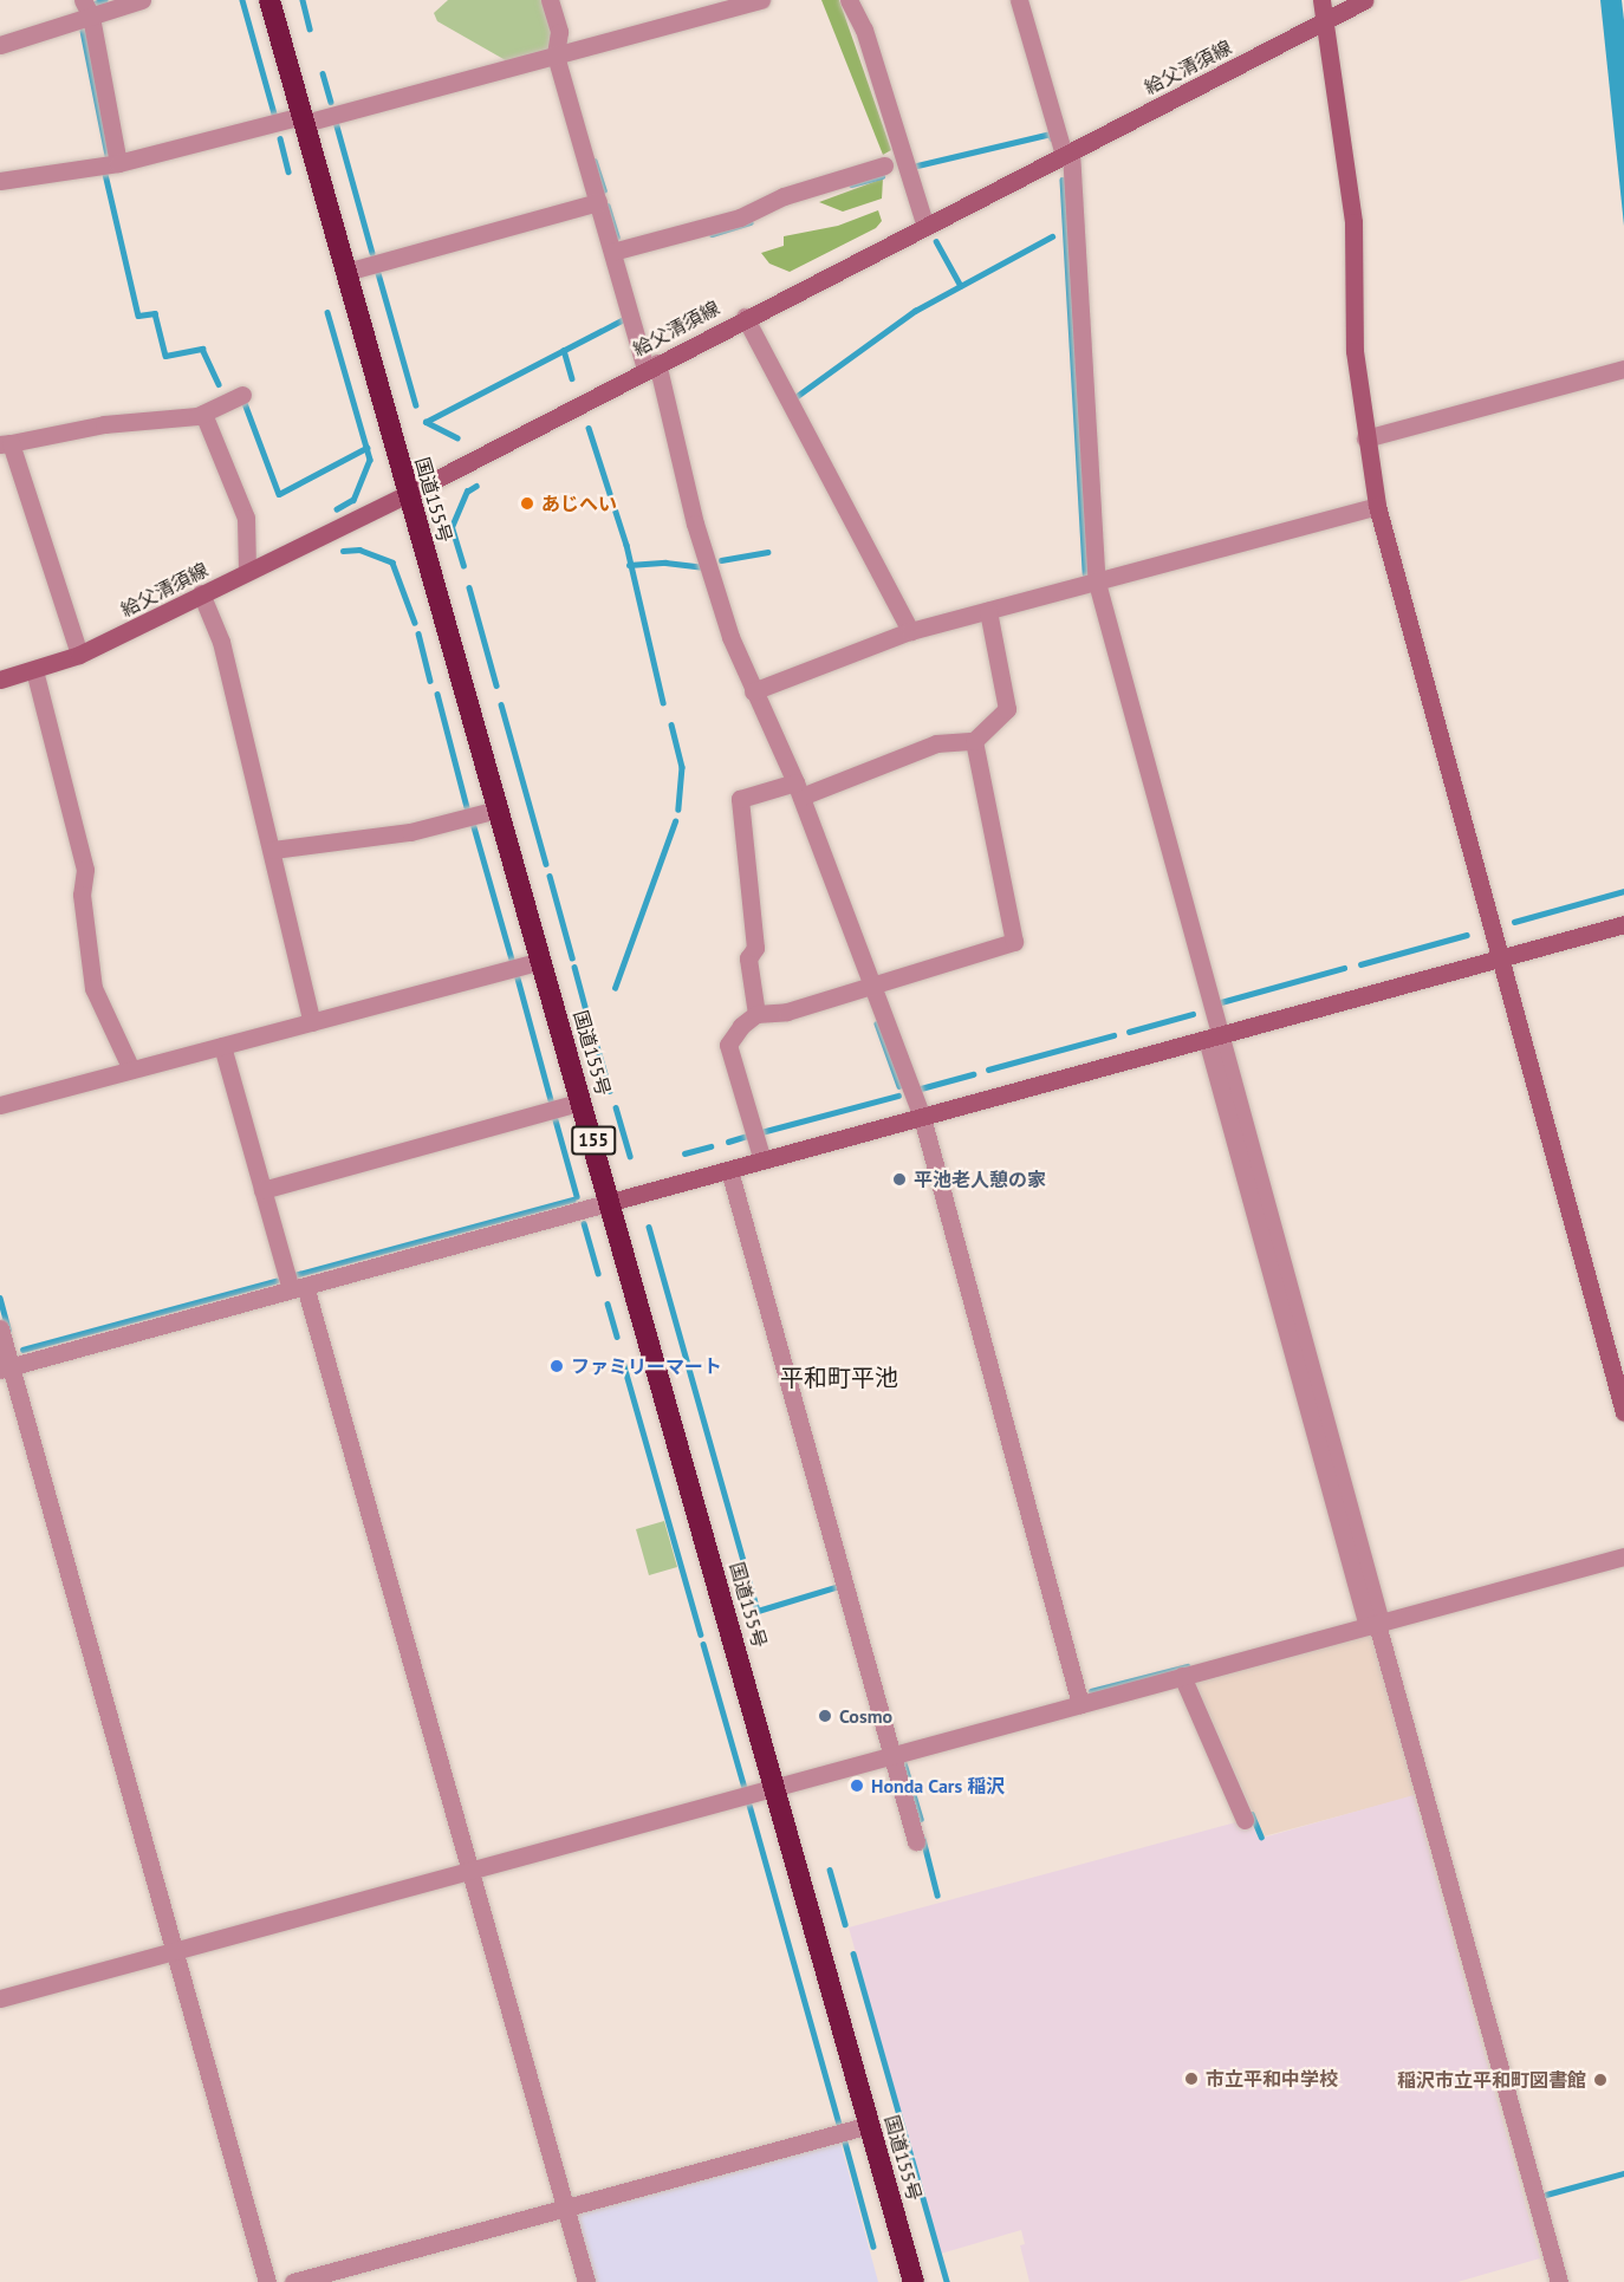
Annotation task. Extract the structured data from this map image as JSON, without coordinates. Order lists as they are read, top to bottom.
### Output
{
  "streets": {
    "highway": ["国道155号", "155"],
    "street": ["給父清須線"]
  },
  "crossings": [
    ["給父清須線", "国道155号"]
  ],
  "districts": ["平和町平池"],
  "places": [
    "あじへい",
    "平池老人憩の家",
    "ファミリーマート",
    "Cosmo",
    "Honda Cars 稲沢",
    "市立平和中学校",
    "稲沢市立平和町図書館"
  ]
}
